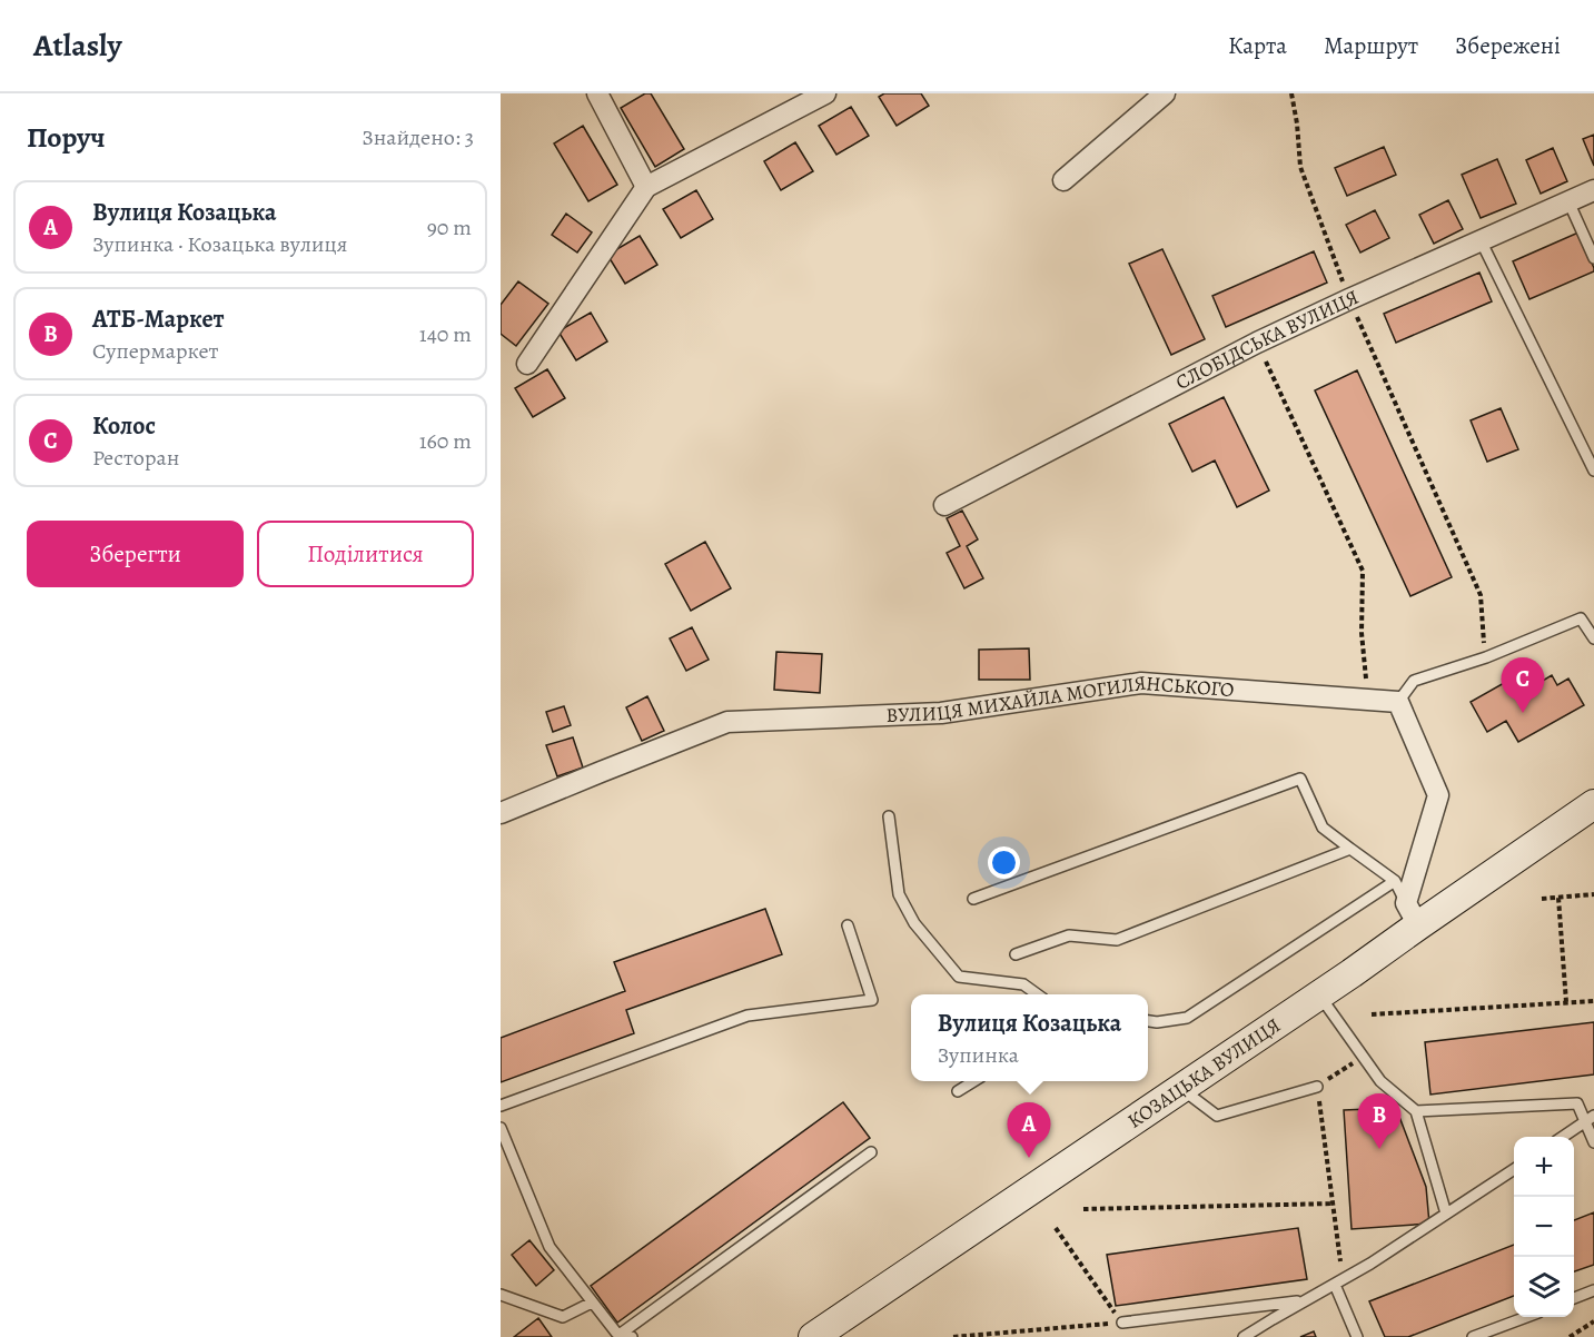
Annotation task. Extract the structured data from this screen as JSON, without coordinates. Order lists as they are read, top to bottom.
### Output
{
  "streets": {
    "main road": ["КОЗАЦЬКА ВУЛИЦЯ"],
    "street": ["СЛОБІДСЬКА ВУЛИЦЯ", "ВУЛИЦЯ МИХАЙЛА МОГИЛЯНСЬКОГО"]
  },
  "page": {
    "header": "Atlasly",
    "nav": ["Карта", "Маршрут", "Збережені"],
    "heading": ["Поруч", "Знайдено: 3"],
    "list": [
      {
        "mark": "A",
        "name": "Вулиця Козацька",
        "note": "Зупинка · Козацька вулиця",
        "value": "90 m"
      },
      {
        "mark": "B",
        "name": "АТБ-Маркет",
        "note": "Супермаркет",
        "value": "140 m"
      },
      {
        "mark": "C",
        "name": "Колос",
        "note": "Ресторан",
        "value": "160 m"
      }
    ],
    "buttons": ["Зберегти", "Поділитися"],
    "pins": ["C", "B", "A"],
    "popup": ["Вулиця Козацька", "Зупинка"],
    "map_buttons": ["+", "−"]
  }
}
